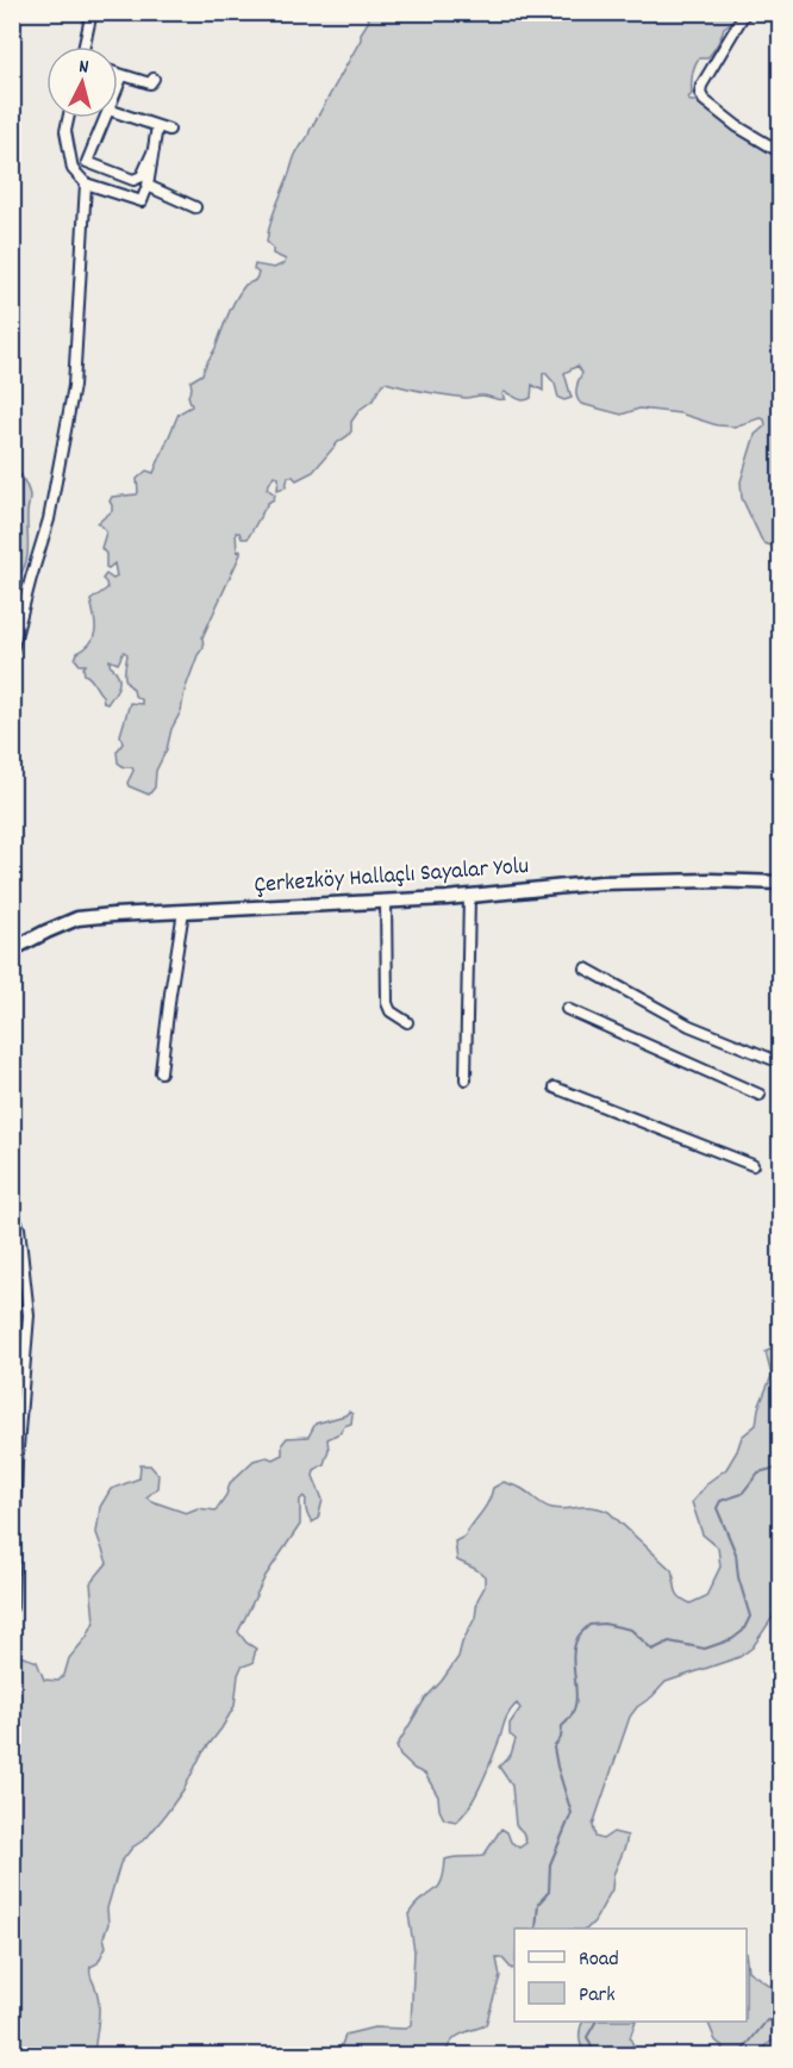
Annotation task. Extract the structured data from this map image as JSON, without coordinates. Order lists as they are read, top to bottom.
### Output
{
  "streets": {
    "main road": ["Çerkezköy Hallaçlı Sayalar Yolu"]
  },
  "legend": ["Road", "Park"],
  "north": "top"
}
